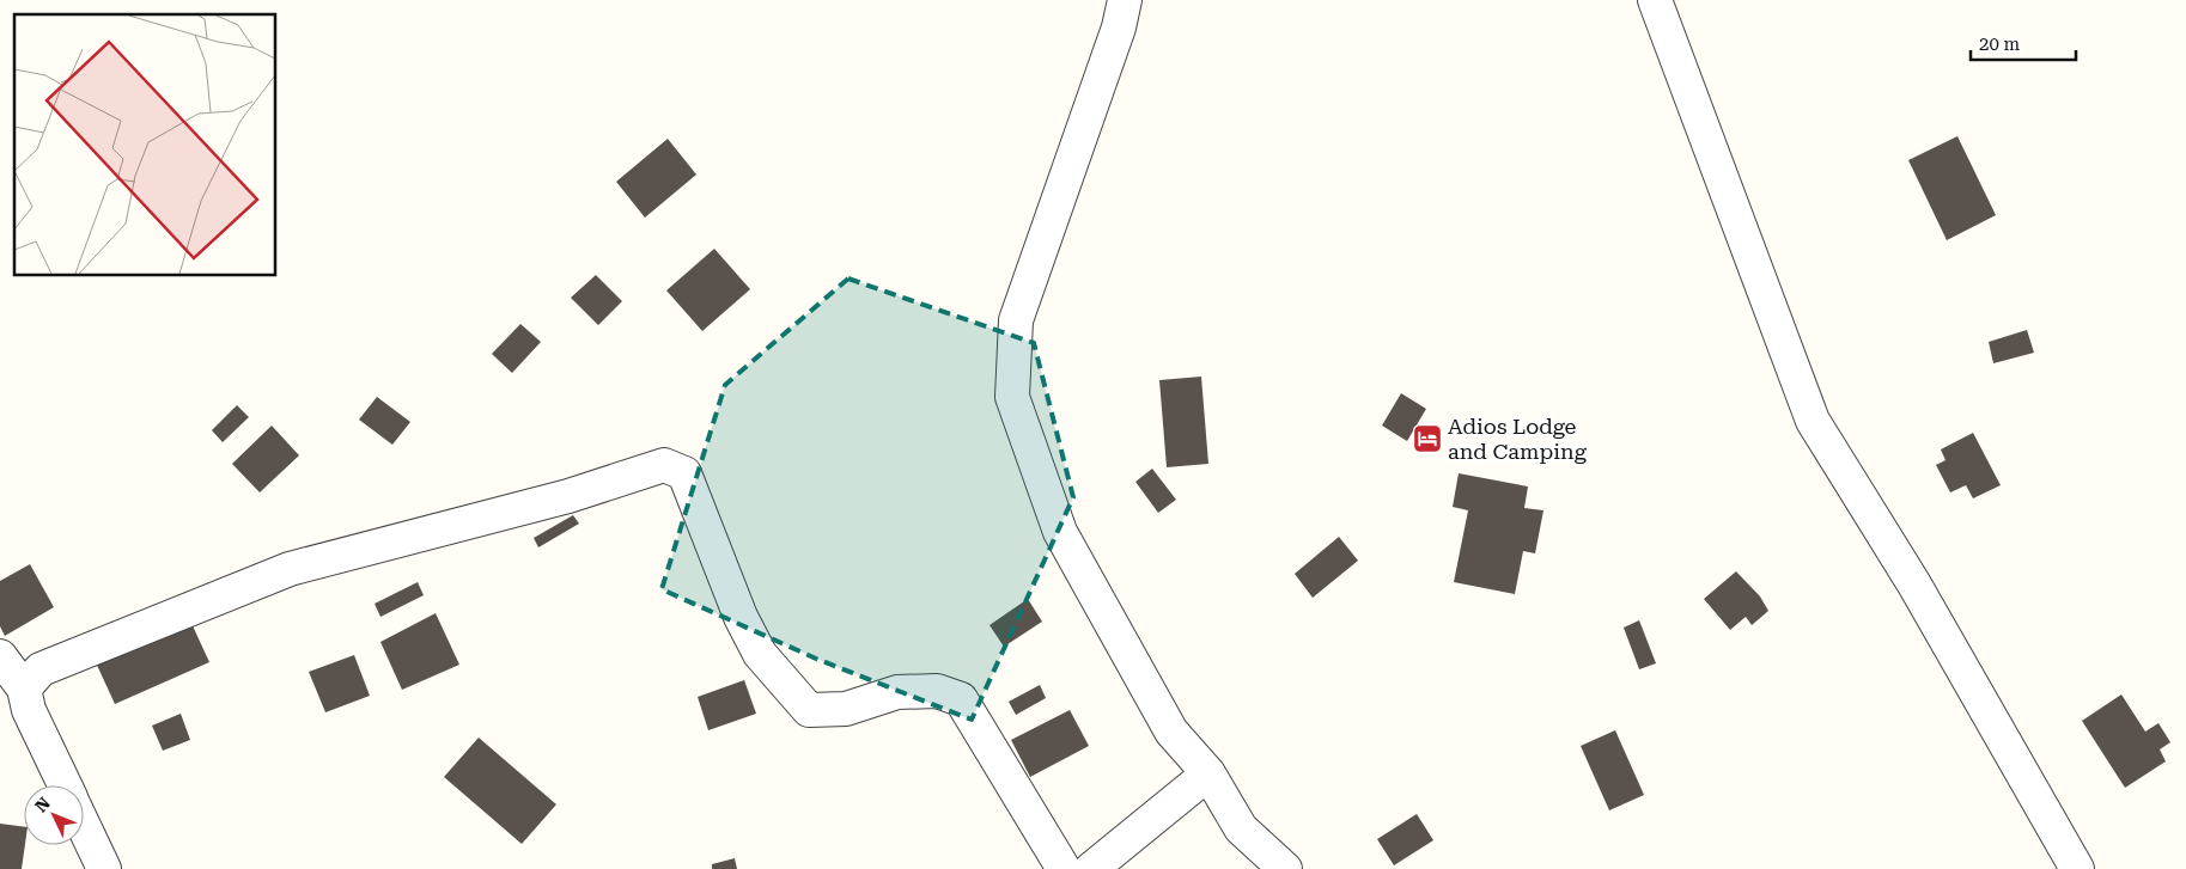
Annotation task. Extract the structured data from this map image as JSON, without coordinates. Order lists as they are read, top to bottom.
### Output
{
  "places": {
    "hotel": ["Adios Lodge and Camping"]
  },
  "scale_bar": "20 m",
  "north": "top left"
}
